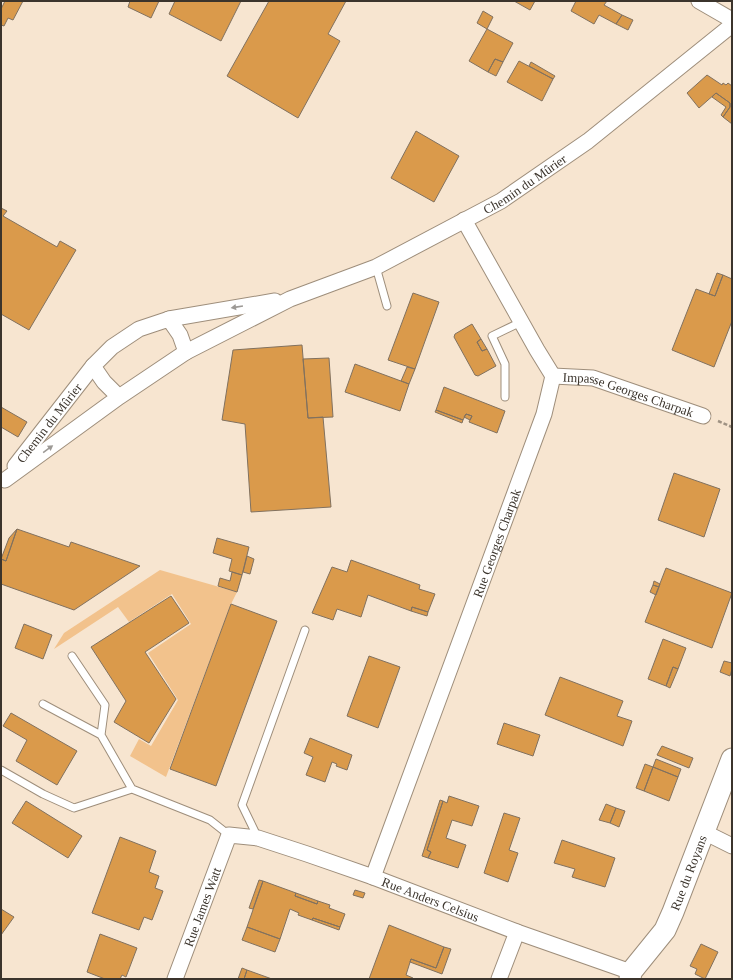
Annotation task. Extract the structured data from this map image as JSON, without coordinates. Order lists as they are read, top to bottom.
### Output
{
  "streets": {
    "street": [
      "Chemin du Mûrier",
      "Impasse Georges Charpak",
      "Rue Georges Charpak",
      "Rue du Royans",
      "Rue Anders Celsius",
      "Rue James Watt"
    ]
  },
  "crossings": [
    ["Impasse Georges Charpak", "Rue Georges Charpak"],
    ["Rue Georges Charpak", "Rue Anders Celsius"],
    ["Rue du Royans", "Rue Anders Celsius"],
    ["Rue Anders Celsius", "Rue James Watt"]
  ]
}
